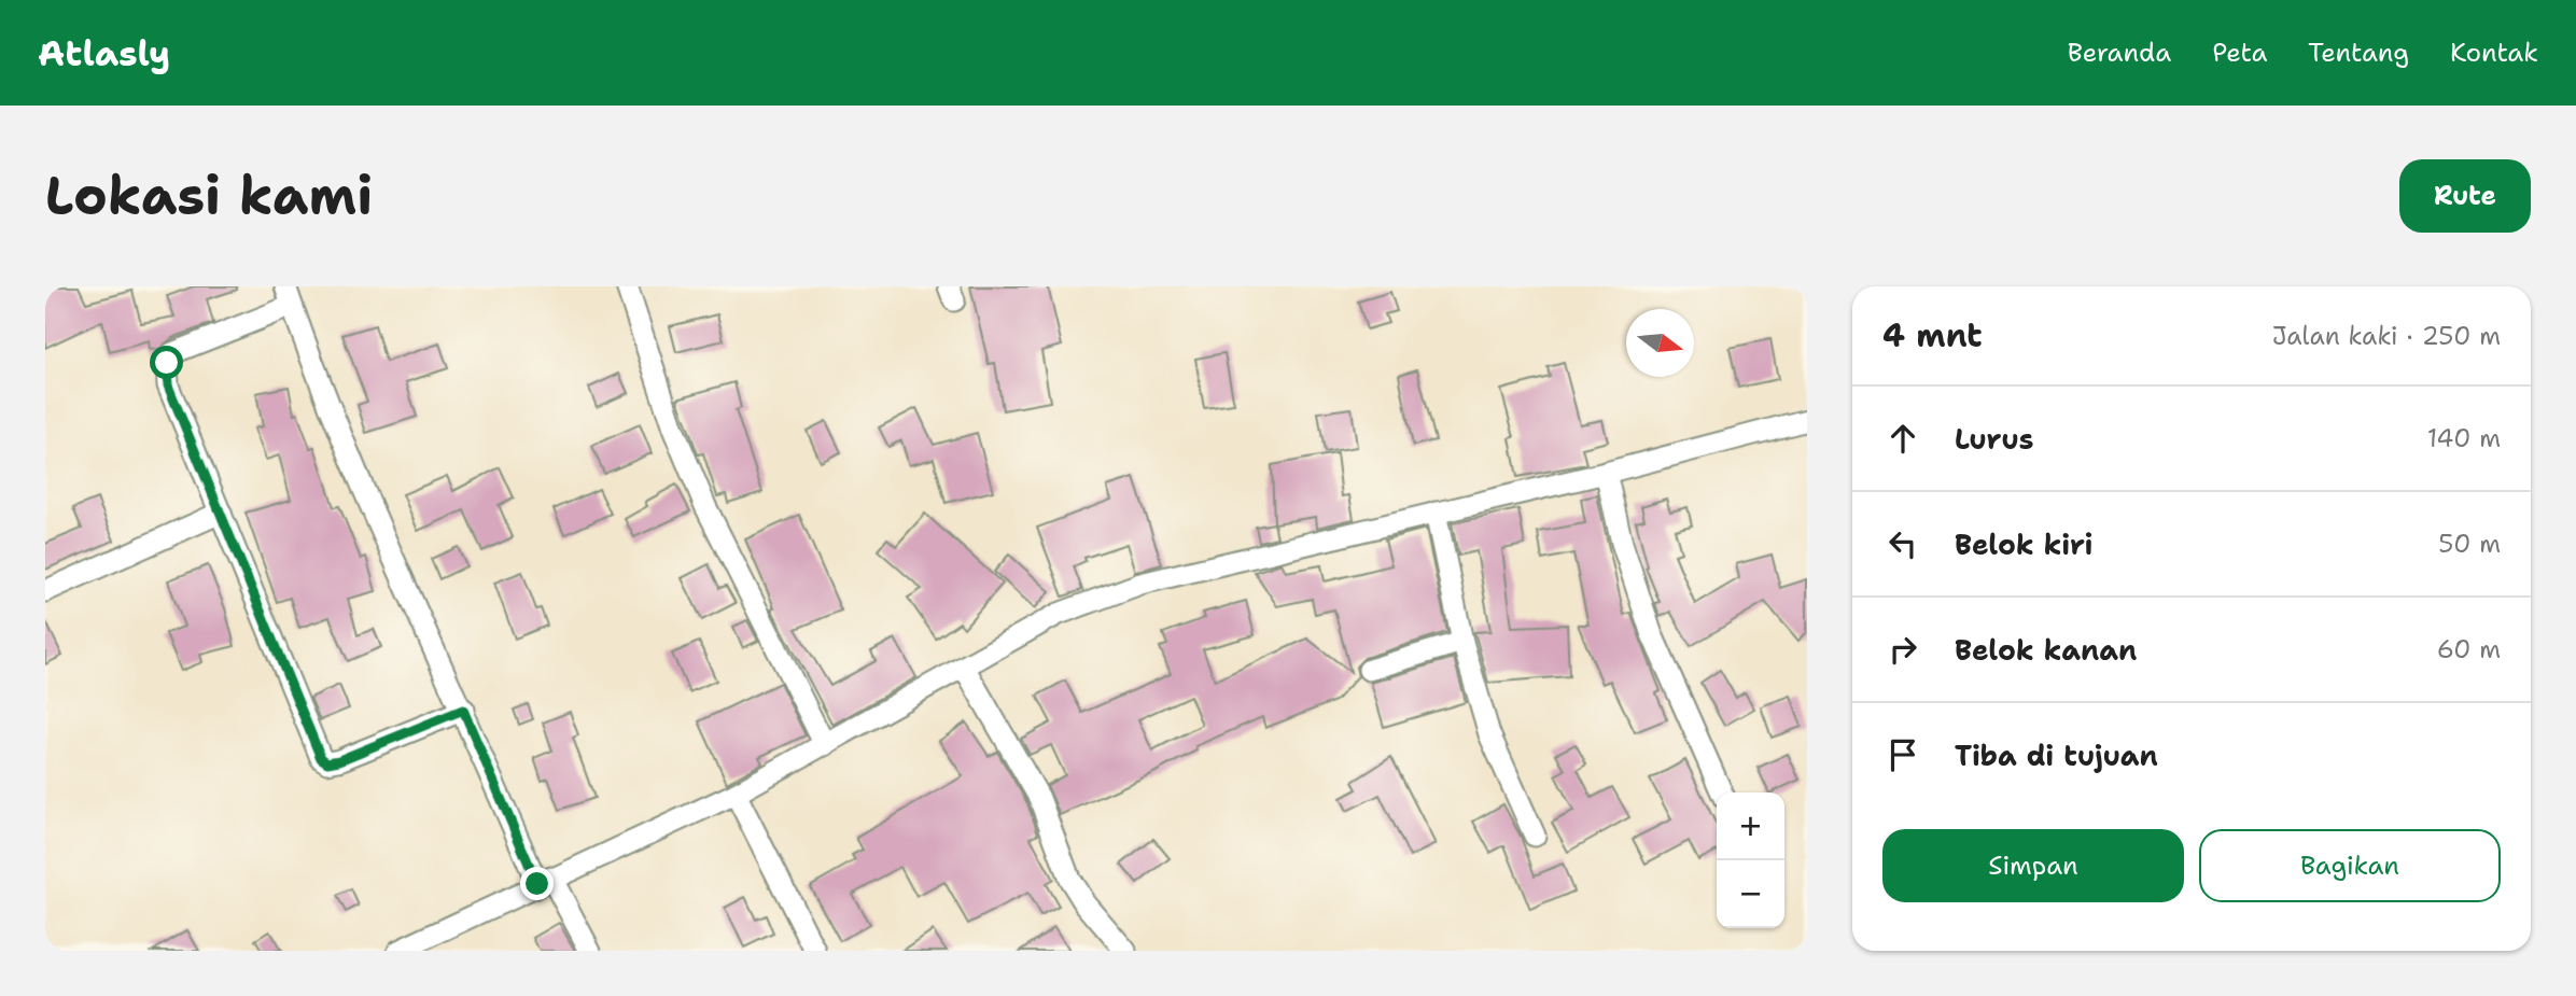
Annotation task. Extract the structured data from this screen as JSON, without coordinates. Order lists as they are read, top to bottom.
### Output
{
  "north": "right",
  "page": {
    "header": "Atlasly",
    "nav": [
      "Beranda",
      "Peta",
      "Tentang",
      "Kontak"
    ],
    "buttons": [
      "Rute",
      ["Simpan", "Bagikan"]
    ],
    "title": "Lokasi kami",
    "heading": ["4 mnt", "Jalan kaki · 250 m"],
    "list": [
      ["Lurus", "140 m"],
      ["Belok kiri", "50 m"],
      ["Belok kanan", "60 m"],
      "Tiba di tujuan"
    ],
    "map_buttons": ["+", "−"]
  }
}
